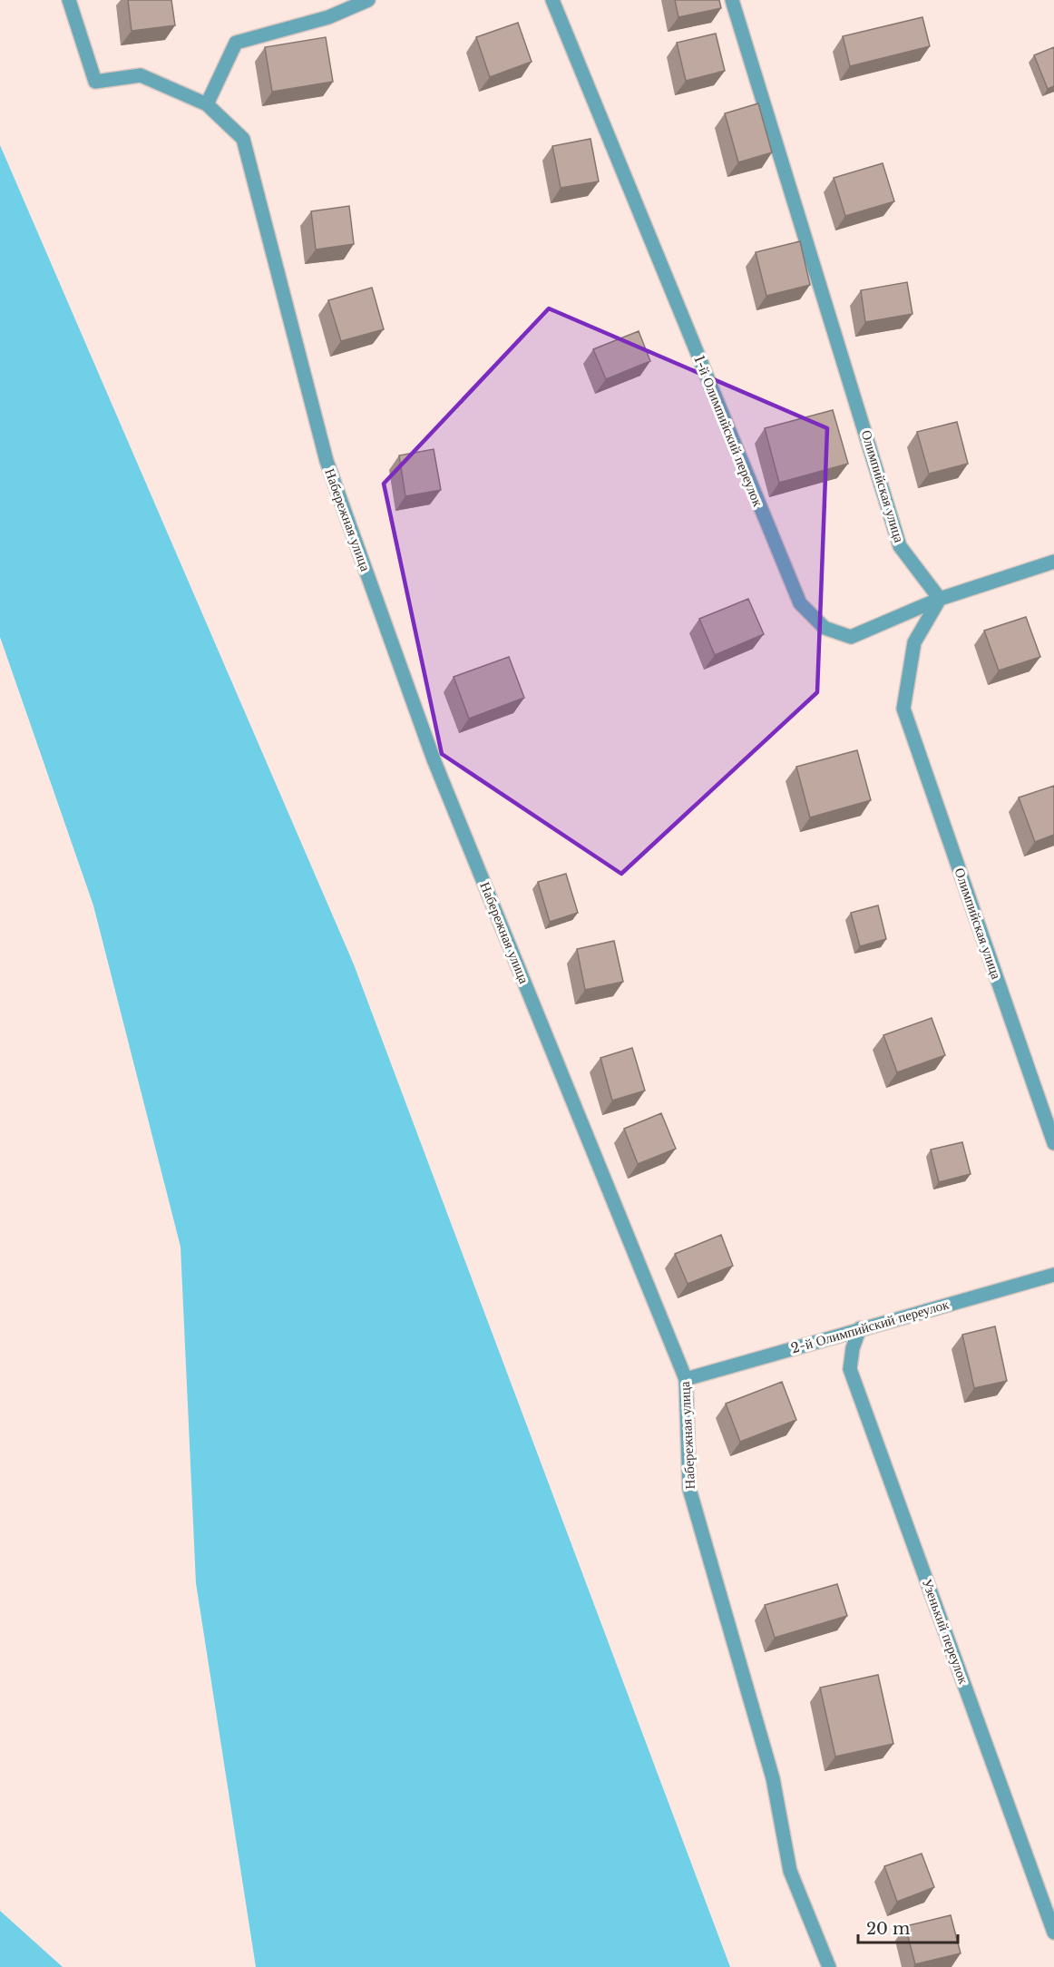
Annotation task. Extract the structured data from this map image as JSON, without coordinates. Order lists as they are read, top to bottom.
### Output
{
  "streets": {
    "street": [
      "1-й Олимпийский переулок",
      "Олимпийская улица",
      "Набережная улица",
      "2-й Олимпийский переулок",
      "Узенький переулок"
    ]
  },
  "crossings": [
    ["1-й Олимпийский переулок", "Олимпийская улица"],
    ["Набережная улица", "2-й Олимпийский переулок"],
    ["2-й Олимпийский переулок", "Узенький переулок"]
  ],
  "scale_bar": "20 m"
}
